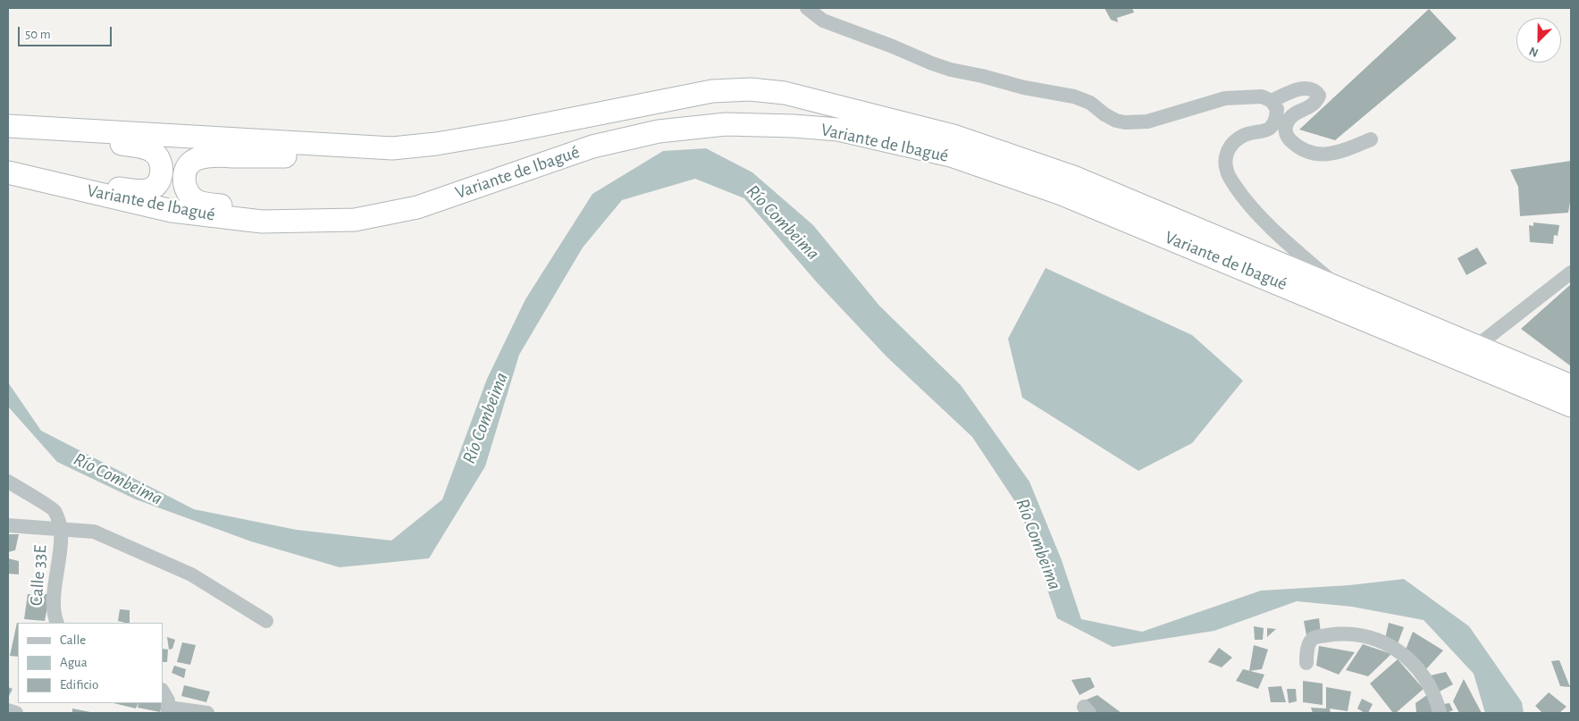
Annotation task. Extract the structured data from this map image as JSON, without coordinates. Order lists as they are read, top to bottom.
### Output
{
  "streets": {
    "highway": ["Variante de Ibagué"],
    "street": ["Calle 33E"]
  },
  "water": ["Río Combeima"],
  "legend": ["Calle", "Agua", "Edificio"],
  "scale_bar": "50 m",
  "north": "bottom left"
}
